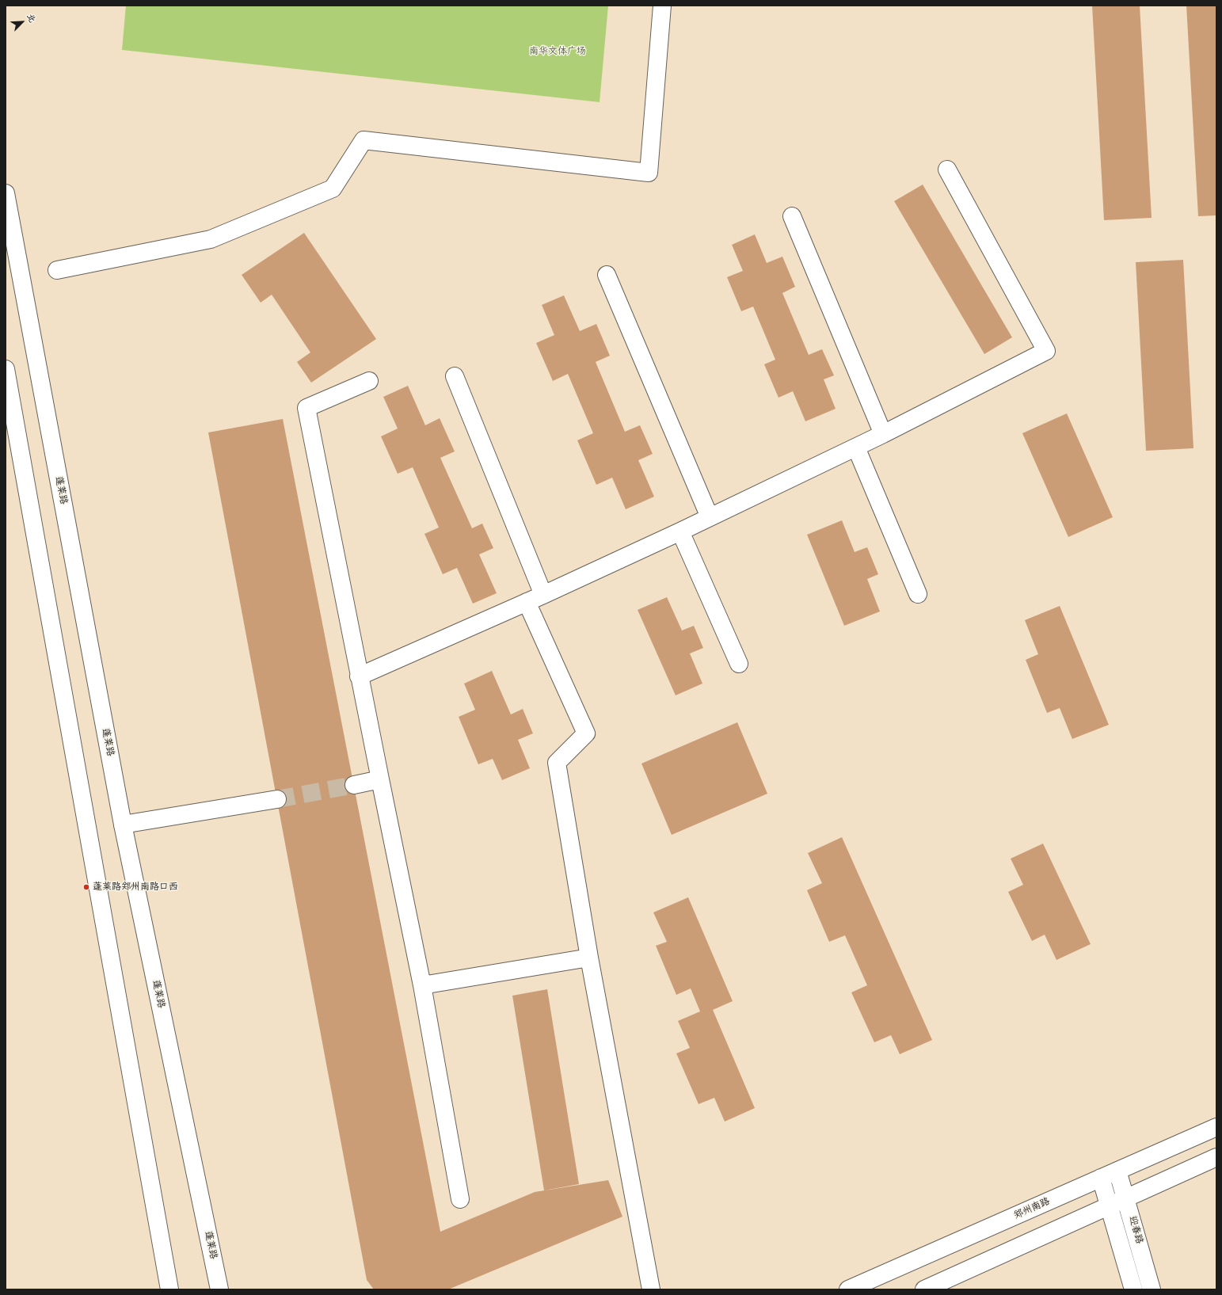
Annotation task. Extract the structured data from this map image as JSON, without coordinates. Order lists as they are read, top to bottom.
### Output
{
  "streets": {
    "main road": ["蓬莱路", "郑州南路", "迎春路"]
  },
  "crossings": [
    ["郑州南路", "迎春路"]
  ],
  "parks": ["南华文体广场"],
  "places": ["蓬莱路郑州南路口西"],
  "north": "top right"
}
